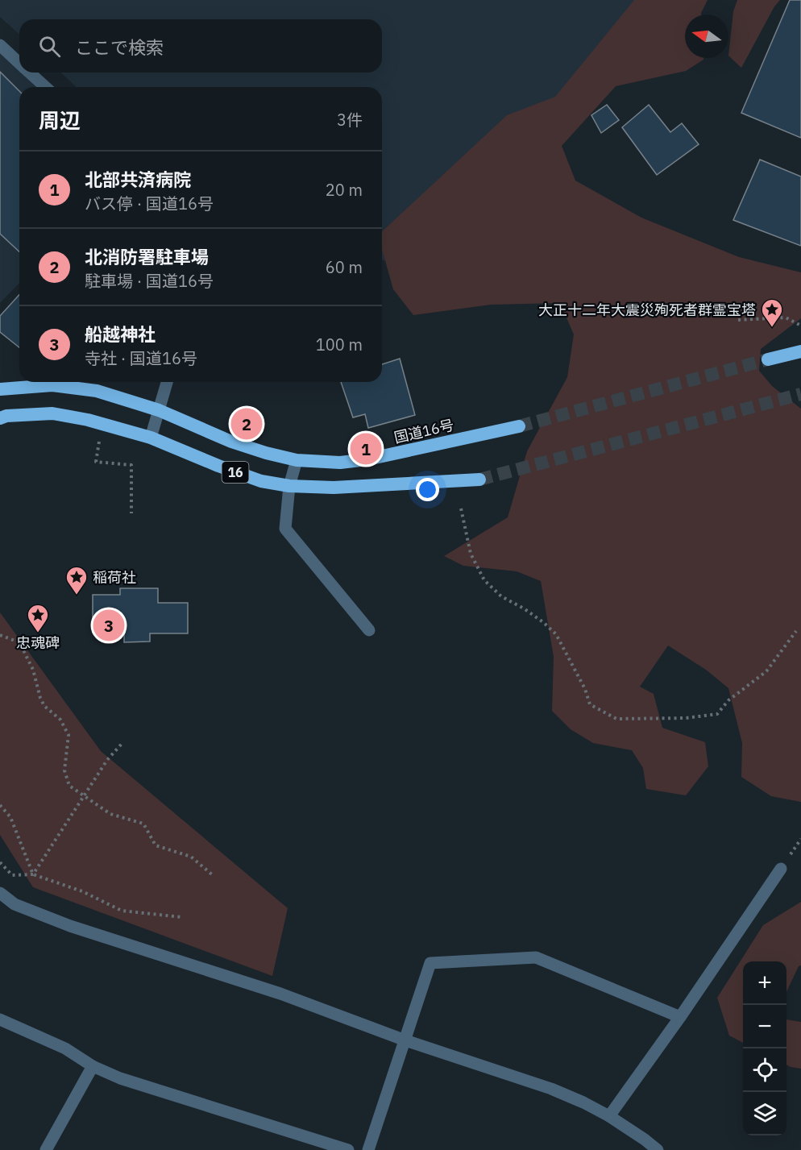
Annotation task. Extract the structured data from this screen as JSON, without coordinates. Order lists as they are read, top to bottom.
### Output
{
  "streets": {
    "highway": ["国道16号", "16"]
  },
  "places": {
    "place": ["大正十二年大震災殉死者群霊宝塔", "稲荷社", "忠魂碑"]
  },
  "north": "left",
  "page": {
    "search": "ここで検索",
    "heading": ["周辺", "3件"],
    "list": [
      {
        "mark": "1",
        "name": "北部共済病院",
        "note": "バス停 · 国道16号",
        "value": "20 m"
      },
      {
        "mark": "2",
        "name": "北消防署駐車場",
        "note": "駐車場 · 国道16号",
        "value": "60 m"
      },
      {
        "mark": "3",
        "name": "船越神社",
        "note": "寺社 · 国道16号",
        "value": "100 m"
      }
    ],
    "pins": ["2", "1", "3"],
    "map_buttons": ["+", "−"]
  }
}
